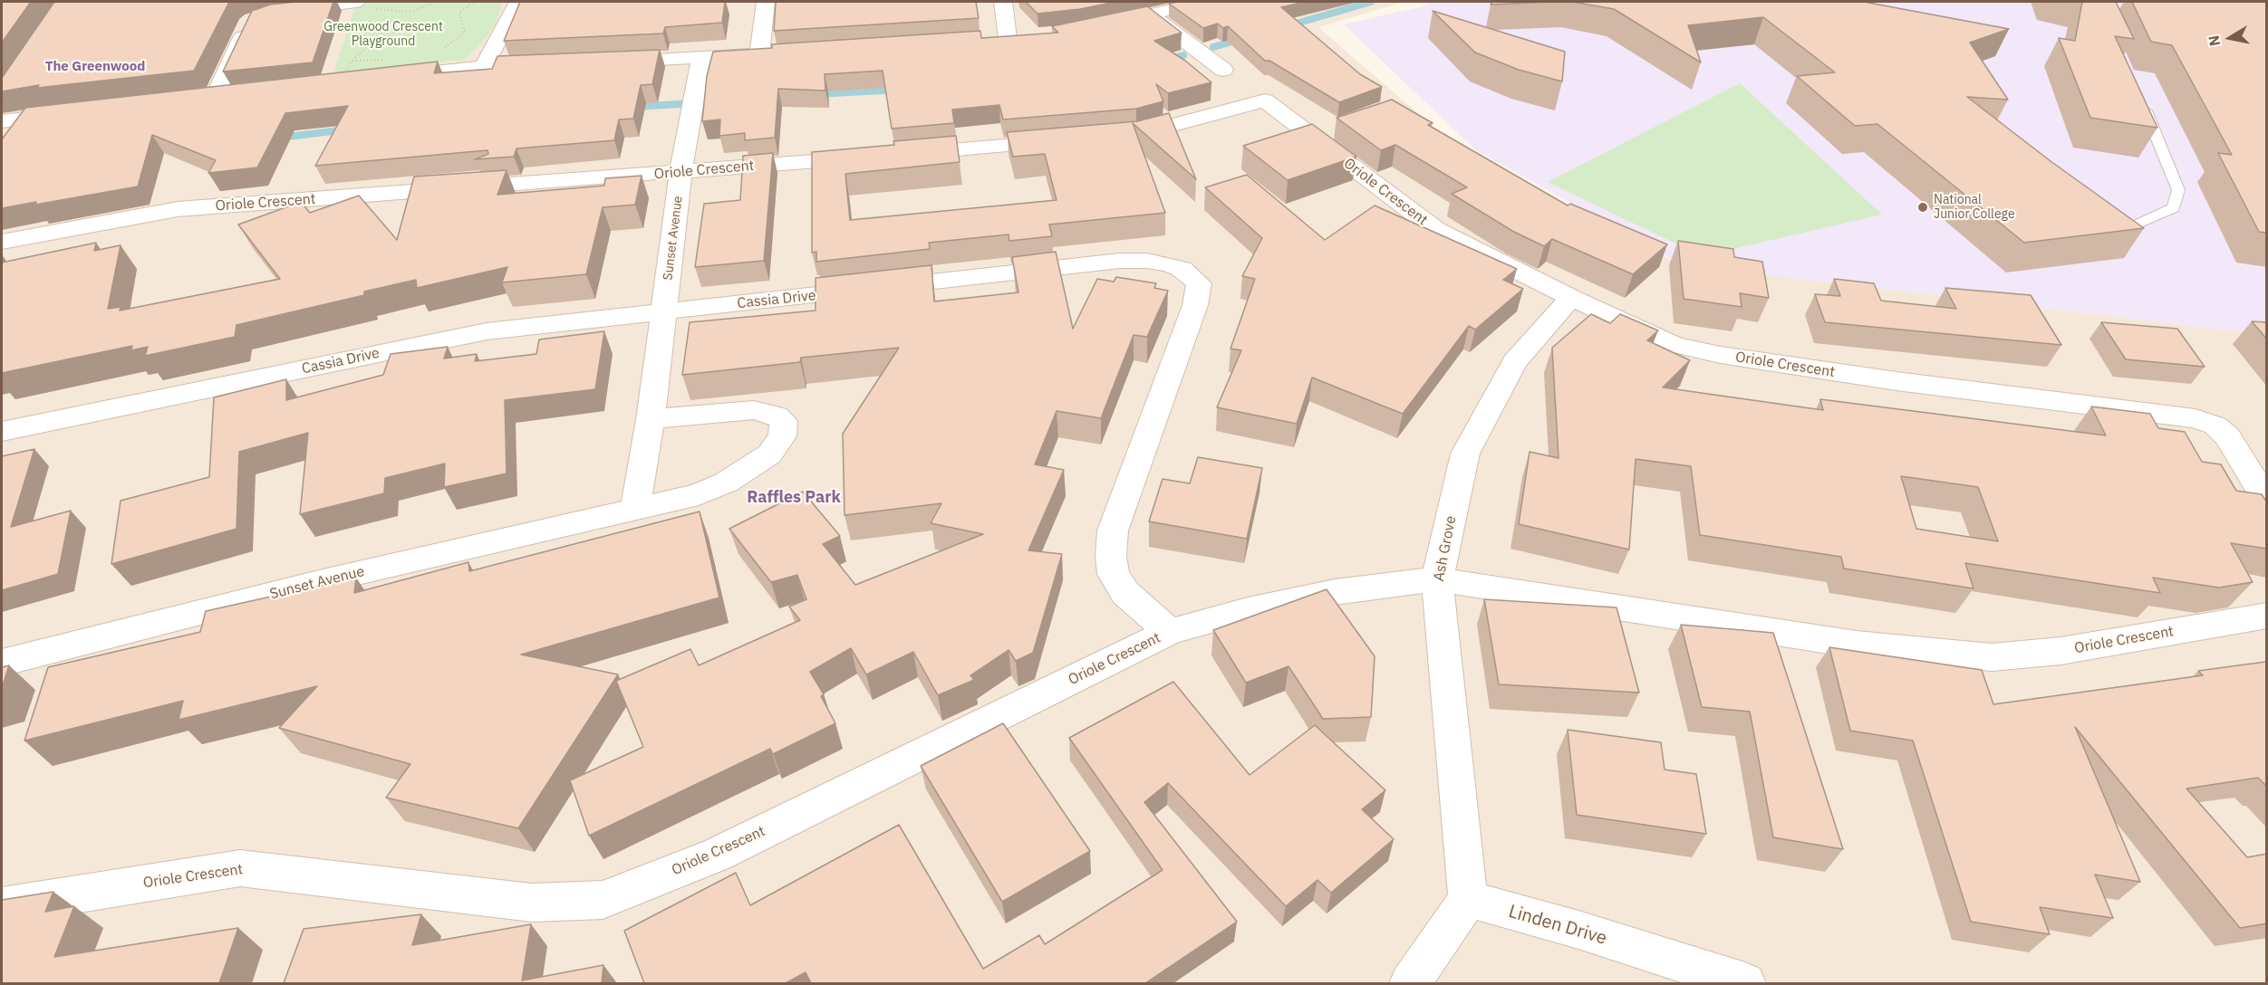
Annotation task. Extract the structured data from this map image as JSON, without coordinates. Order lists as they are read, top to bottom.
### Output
{
  "streets": {
    "street": [
      "Oriole Crescent",
      "Sunset Avenue",
      "Cassia Drive",
      "Ash Grove",
      "Linden Drive"
    ]
  },
  "crossings": [
    ["Oriole Crescent", "Sunset Avenue"],
    ["Oriole Crescent", "Cassia Drive"],
    ["Oriole Crescent", "Ash Grove"],
    ["Sunset Avenue", "Cassia Drive"],
    ["Ash Grove", "Linden Drive"]
  ],
  "districts": ["The Greenwood", "Raffles Park"],
  "parks": ["Greenwood Crescent Playground"],
  "places": ["National Junior College"],
  "north": "left"
}
